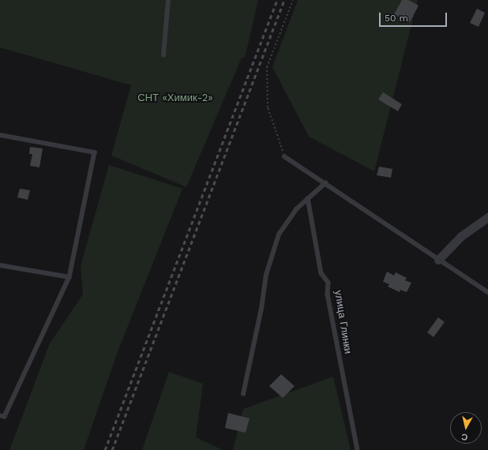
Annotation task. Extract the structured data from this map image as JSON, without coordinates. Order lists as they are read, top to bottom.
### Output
{
  "streets": {
    "lane": ["улица Глинки"]
  },
  "parks": ["СНТ «Химик-2»"],
  "scale_bar": "50 m",
  "north": "bottom"
}
